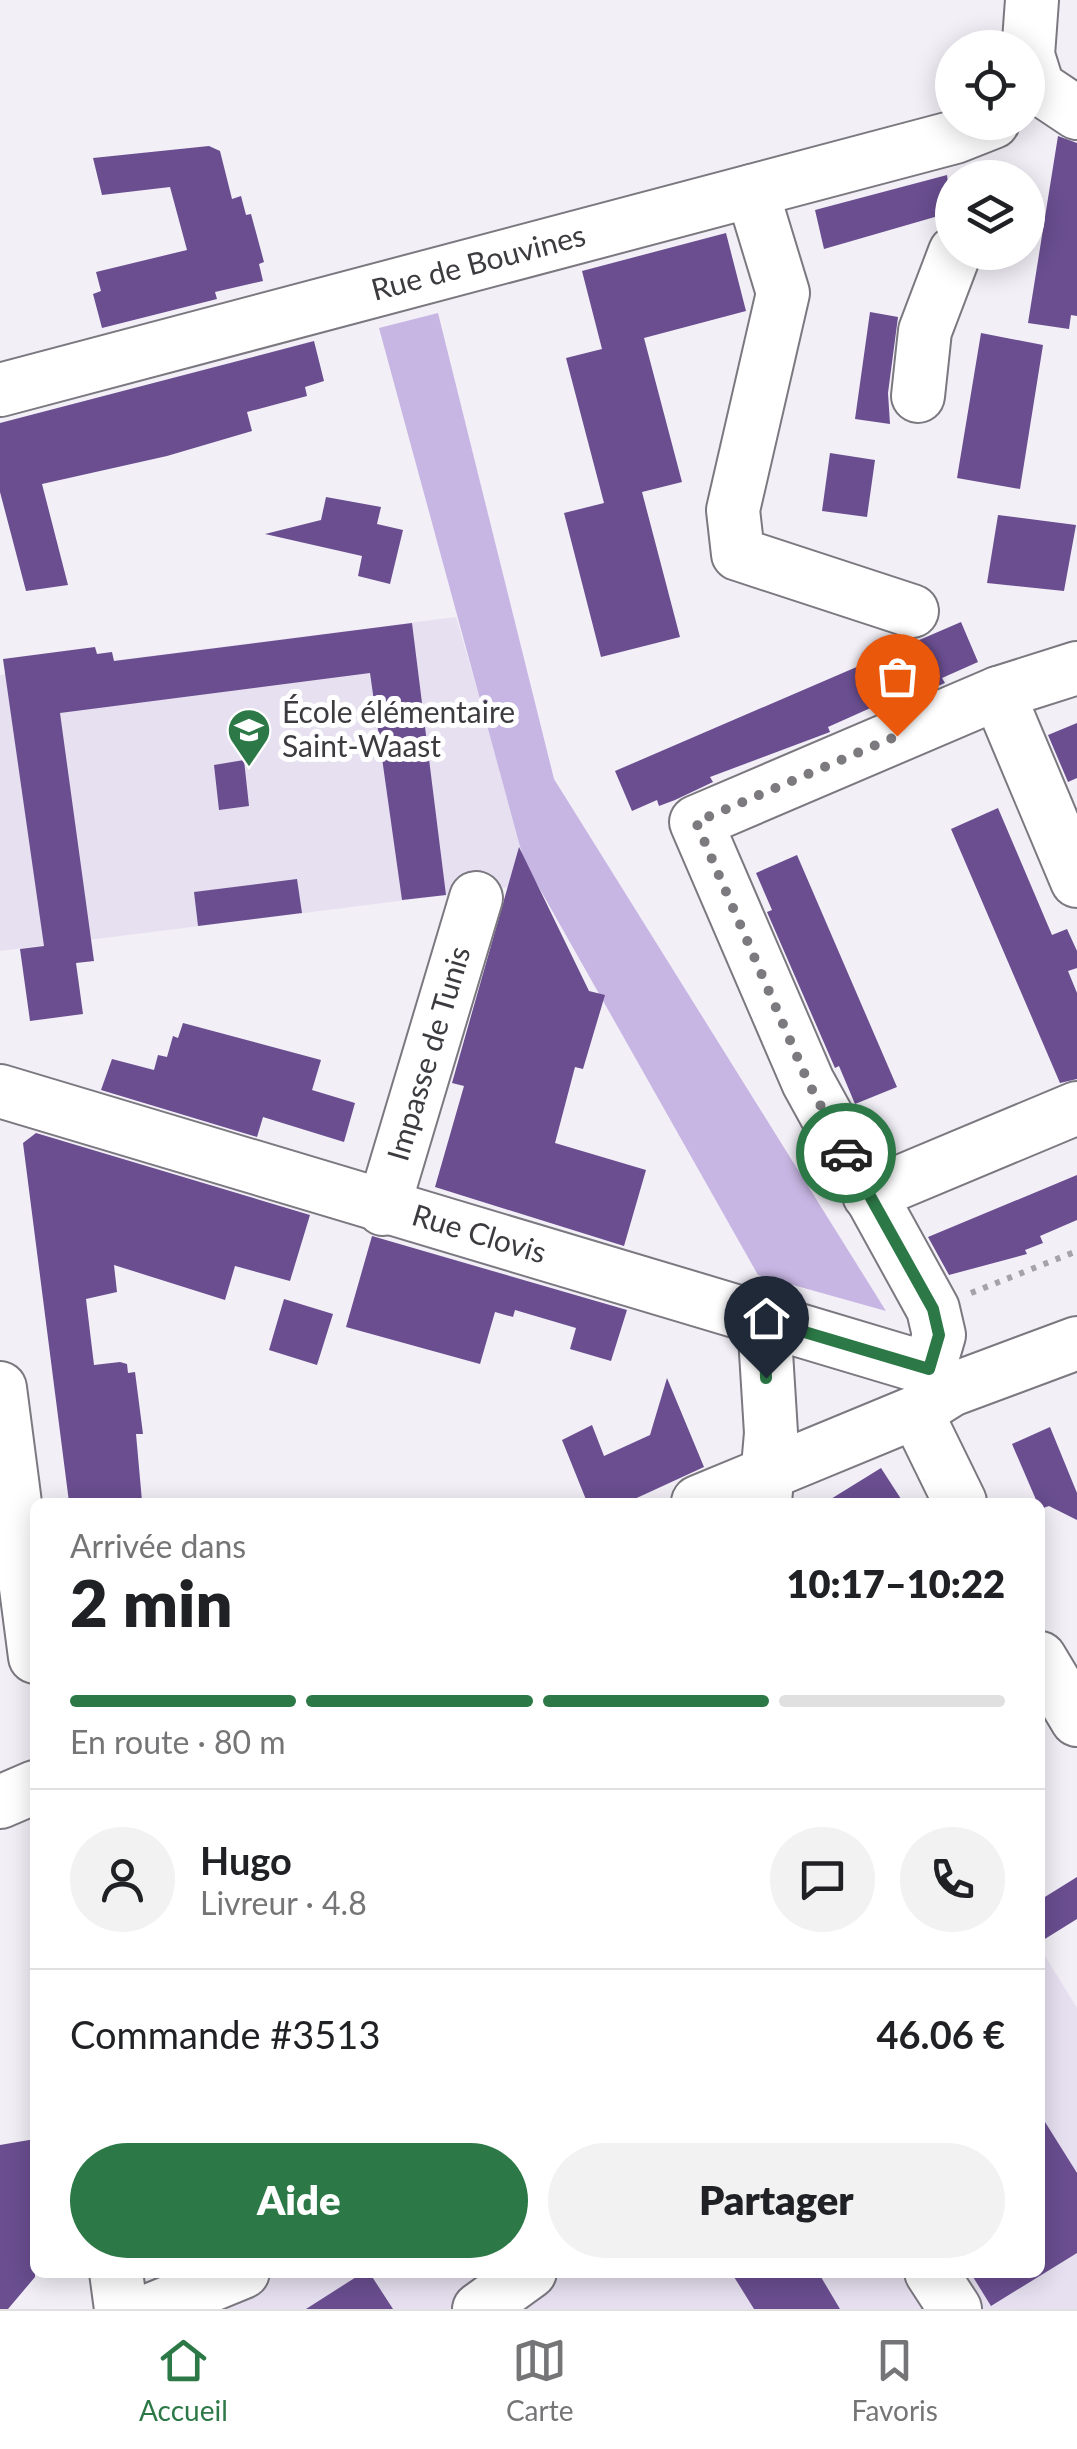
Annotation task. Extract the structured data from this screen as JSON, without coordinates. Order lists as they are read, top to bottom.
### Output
{
  "streets": {
    "street": ["Rue de Bouvines", "Impasse de Tunis", "Rue Clovis"]
  },
  "crossings": [
    ["Impasse de Tunis", "Rue Clovis"]
  ],
  "places": {
    "school or university": ["École élémentaire Saint-Waast"]
  },
  "page": {
    "heading": ["2 min", "Arrivée dans", "10:17–10:22"],
    "panel": [
      "Hugo",
      "Livreur · 4.8",
      "Commande #3513",
      "46.06 €"
    ],
    "bar": "En route · 80 m",
    "buttons": ["Aide", "Partager"],
    "tabs": ["Accueil", "Carte", "Favoris"]
  }
}
